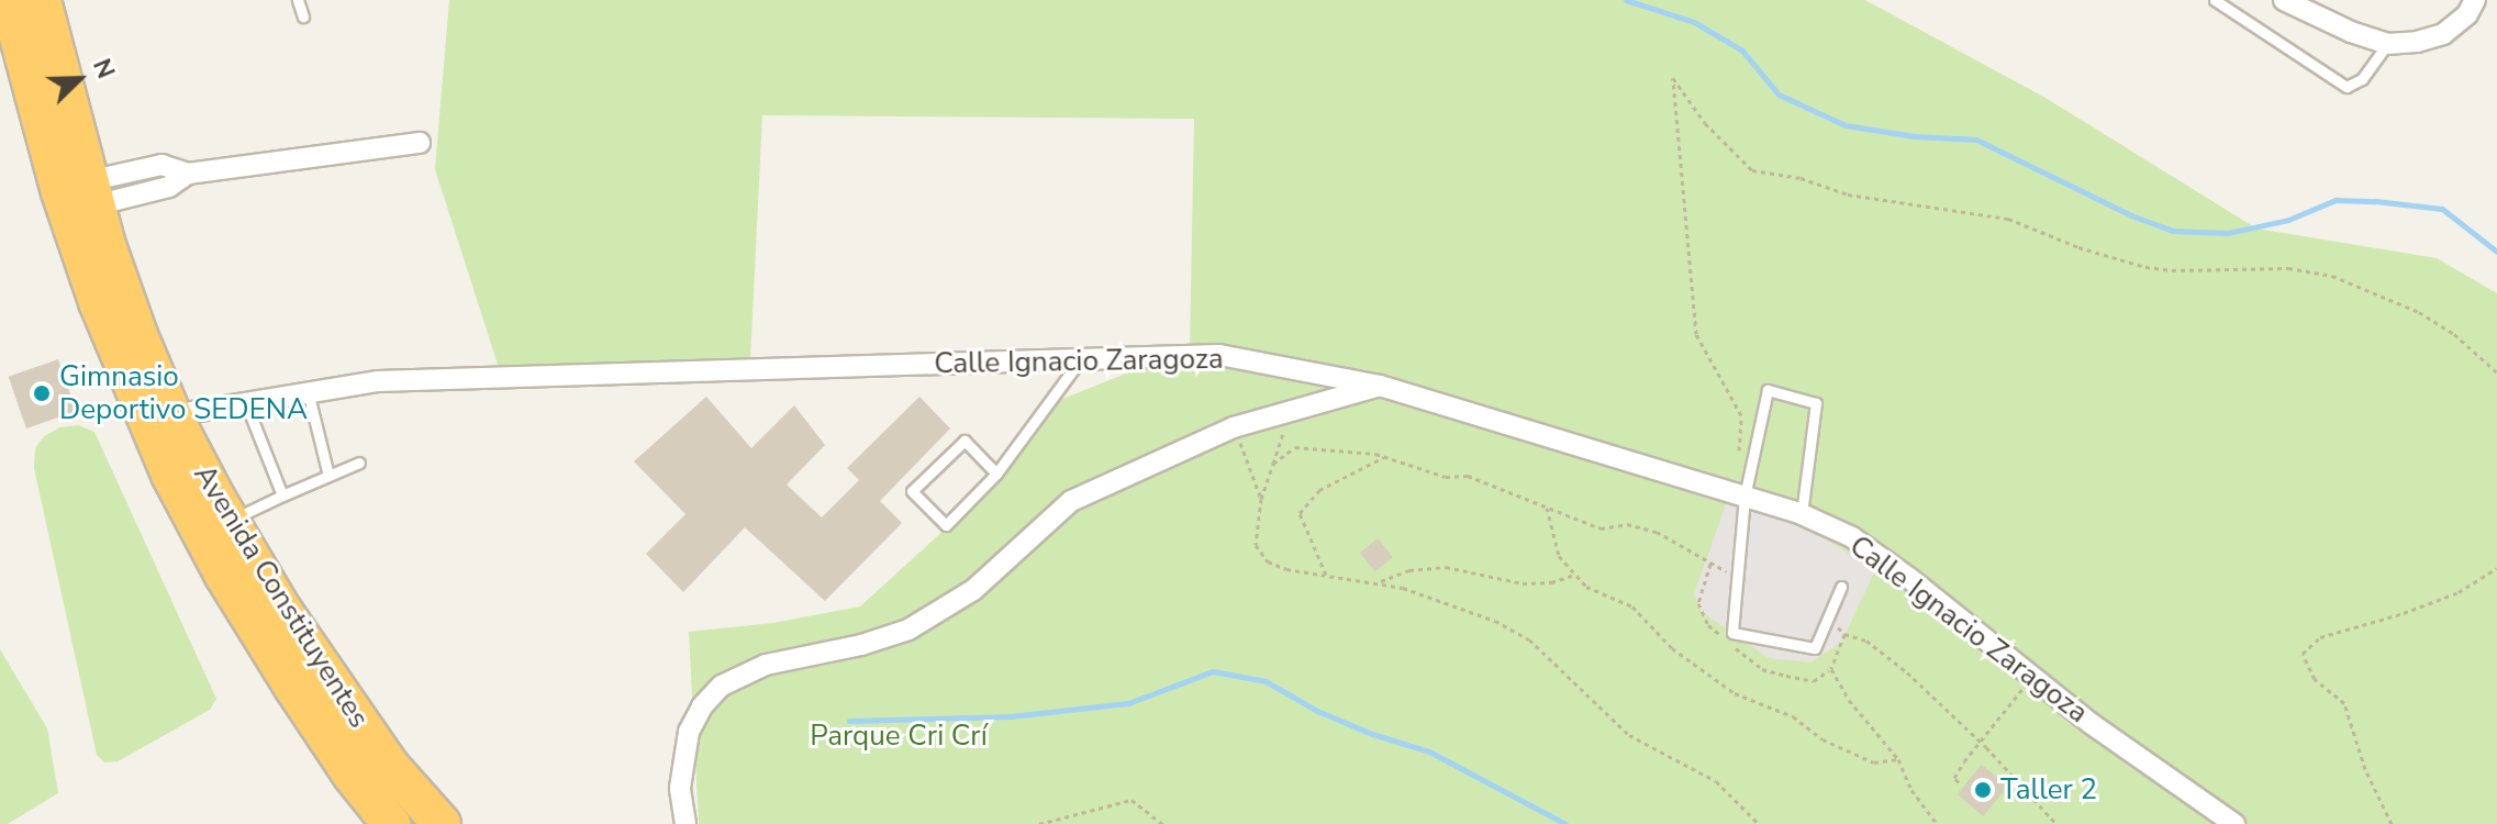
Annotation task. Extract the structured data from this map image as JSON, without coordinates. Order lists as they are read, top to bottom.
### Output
{
  "streets": {
    "highway": ["Avenida Constituyentes"],
    "street": ["Calle Ignacio Zaragoza"]
  },
  "crossings": [
    ["Calle Ignacio Zaragoza", "Avenida Constituyentes"]
  ],
  "parks": ["Parque Cri Crí"],
  "places": ["Gimnasio Deportivo SEDENA", "Taller 2"],
  "north": "top right"
}
